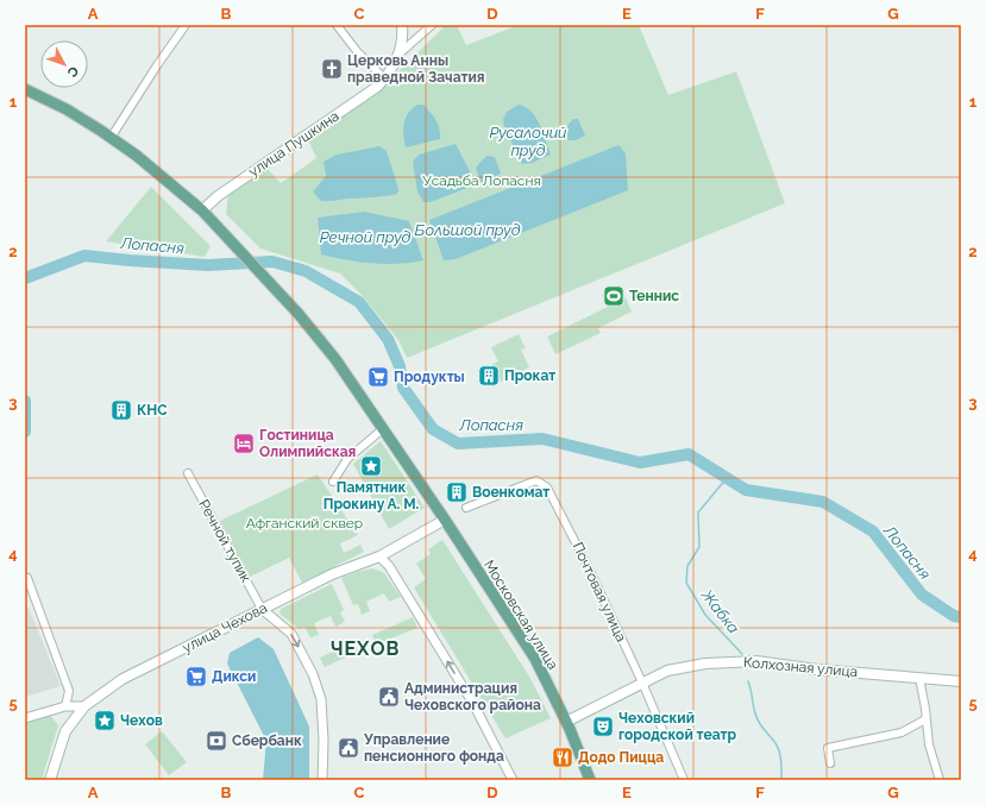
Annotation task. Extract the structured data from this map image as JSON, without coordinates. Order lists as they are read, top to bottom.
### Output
{
  "streets": {
    "main road": [
      "улица Пушкина",
      "Московская улица",
      "улица Чехова",
      "Колхозная улица"
    ],
    "street": ["Речной тупик", "Почтовая улица"]
  },
  "crossings": [
    ["улица Пушкина", "Московская улица"],
    ["Речной тупик", "улица Чехова"],
    ["Почтовая улица", "Колхозная улица"],
    ["Московская улица", "улица Чехова"],
    ["Московская улица", "Колхозная улица"]
  ],
  "districts": ["ЧЕХОВ"],
  "water": [
    "Русалочий пруд",
    "Большой пруд",
    "Речной пруд",
    "Лопасня",
    "Жабка"
  ],
  "parks": ["Усадьба Лопасня", "Афганский сквер"],
  "places": {
    "church": ["Церковь Анны праведной Зачатия"],
    "sports": ["Теннис"],
    "building": ["Прокат", "КНС", "Военкомат"],
    "supermarket": ["Продукты", "Дикси"],
    "hotel": ["Гостиница Олимпийская"],
    "place": ["Памятник Прокину А. М.", "Чехов"],
    "public building": ["Администрация Чеховского района", "Управление пенсионного фонда"],
    "theatre": ["Чеховский городской театр"],
    "bank": ["Сбербанк"],
    "restaurant": ["Додо Пицца"]
  },
  "north": "bottom right",
  "grid": {
    "columns": [
      "A",
      "B",
      "C",
      "D",
      "E",
      "F",
      "G"
    ],
    "rows": [
      "1",
      "2",
      "3",
      "4",
      "5"
    ]
  }
}
